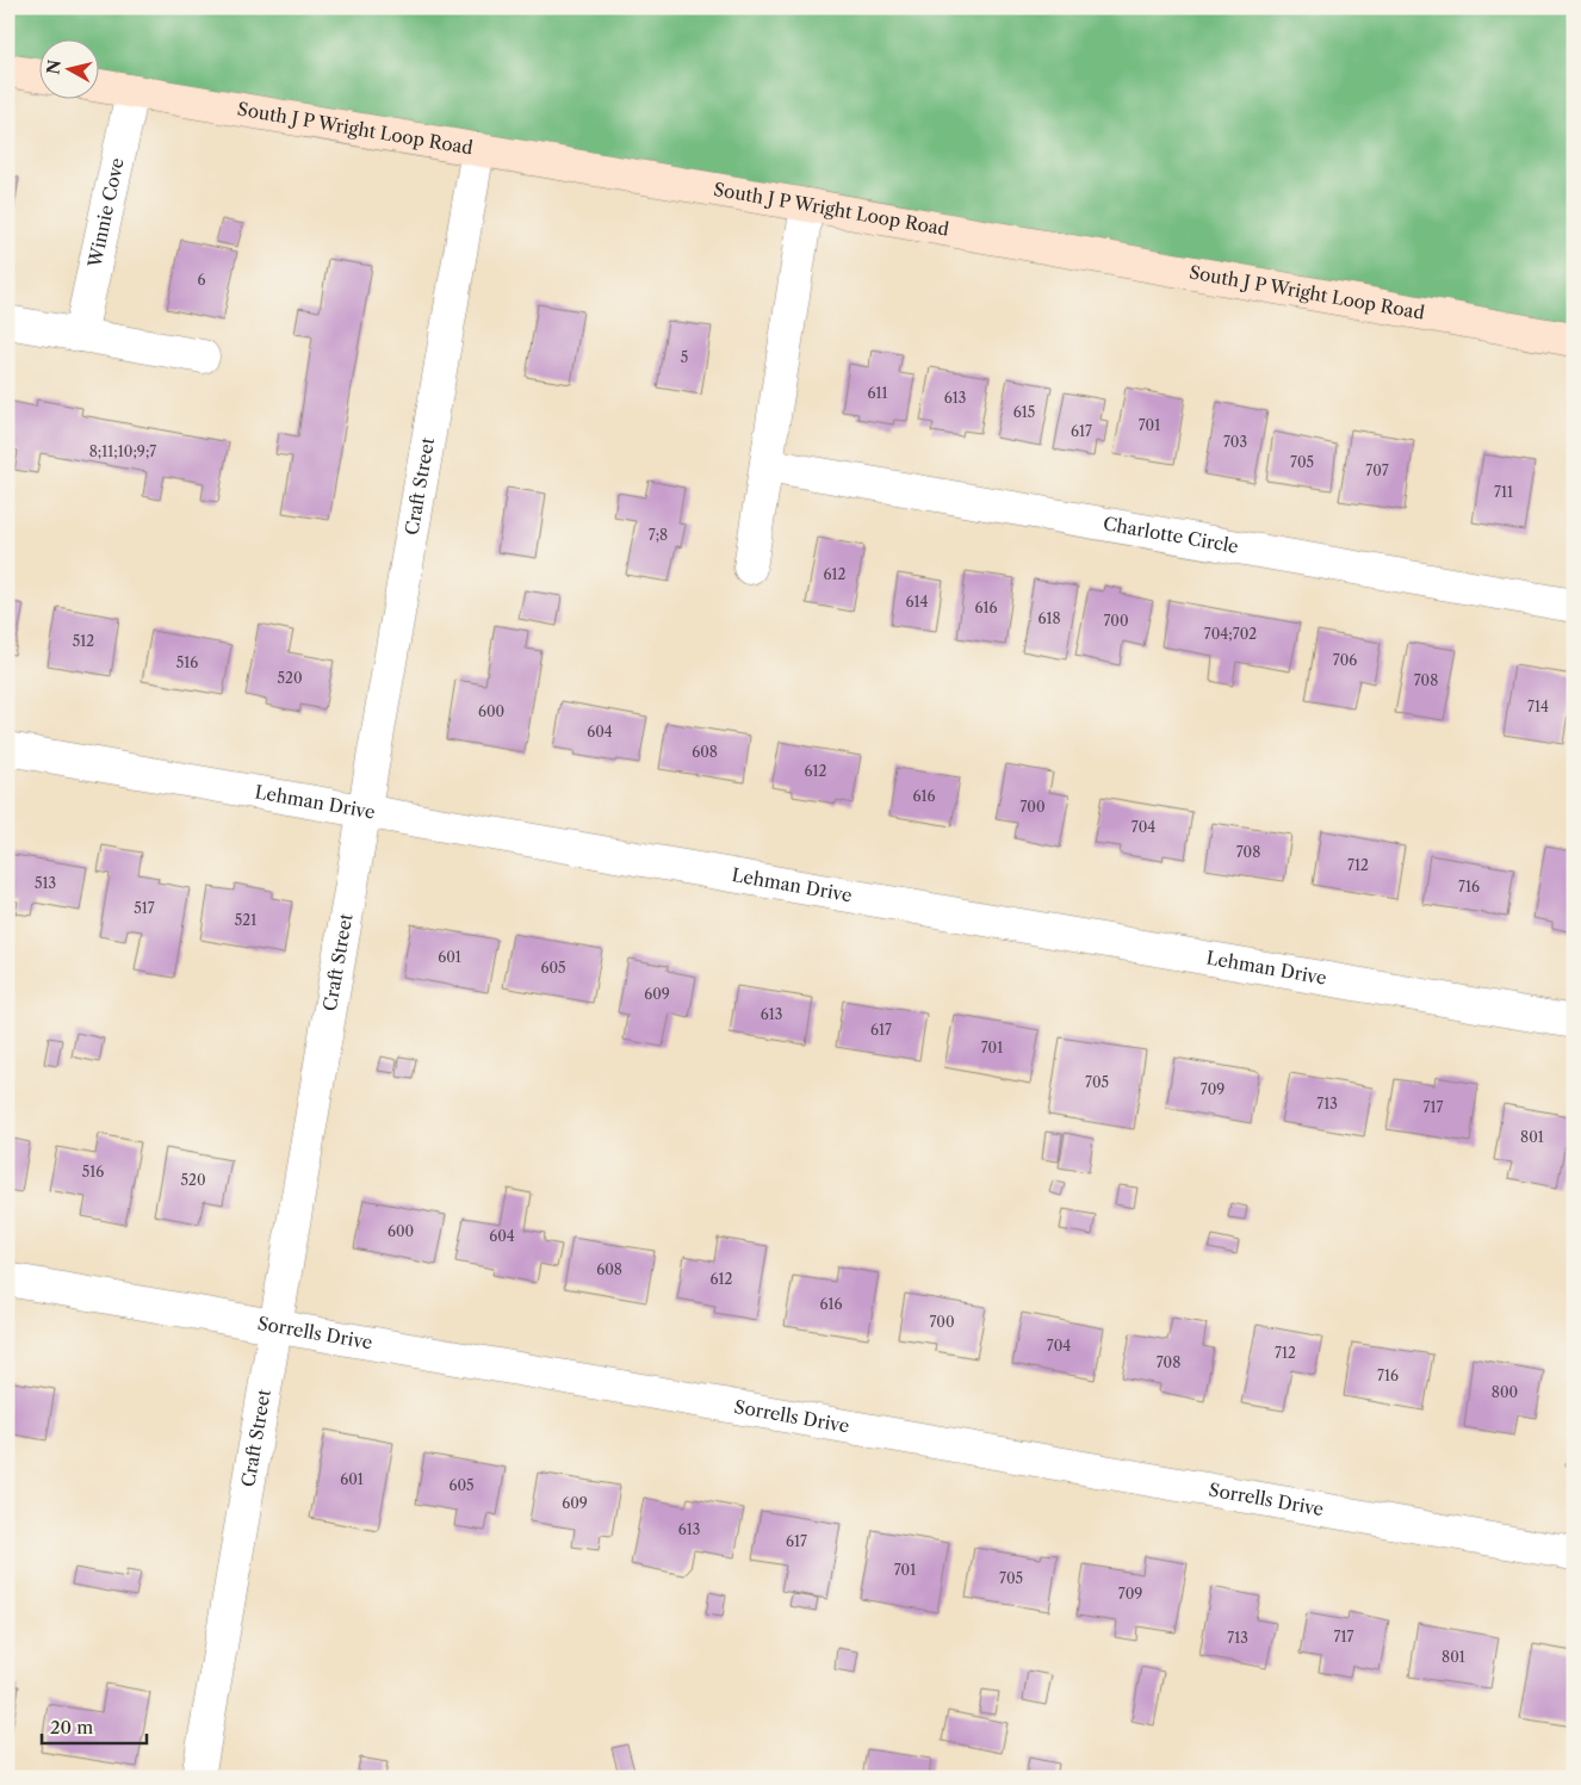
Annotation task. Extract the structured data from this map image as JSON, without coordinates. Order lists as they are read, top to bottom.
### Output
{
  "streets": {
    "main road": ["South J P Wright Loop Road"],
    "street": [
      "Winnie Cove",
      "Craft Street",
      "Charlotte Circle",
      "Lehman Drive",
      "Sorrells Drive"
    ]
  },
  "crossings": [
    ["South J P Wright Loop Road", "Winnie Cove"],
    ["South J P Wright Loop Road", "Craft Street"],
    ["Craft Street", "Lehman Drive"],
    ["Craft Street", "Sorrells Drive"]
  ],
  "house_numbers": [
    "6",
    "5",
    "611",
    "613",
    "615",
    "701",
    "617",
    "703",
    "8;11;10;9;7",
    "705",
    "707",
    "711",
    "7;8",
    "612",
    "614",
    "616",
    "618",
    "700",
    "704;702",
    "512",
    "706",
    "516",
    "520",
    "708",
    "714",
    "600",
    "604",
    "608",
    "612",
    "616",
    "700",
    "704",
    "708",
    "712",
    "513",
    "716",
    "517",
    "521",
    "601",
    "605",
    "609",
    "613",
    "617",
    "701",
    "705",
    "709",
    "713",
    "717",
    "801",
    "516",
    "520",
    "600",
    "604",
    "608",
    "612",
    "616",
    "700",
    "704",
    "712",
    "708",
    "716",
    "800",
    "601",
    "605",
    "609",
    "613",
    "617",
    "701",
    "705",
    "709",
    "717",
    "713",
    "801"
  ],
  "scale_bar": "20 m",
  "north": "left"
}
